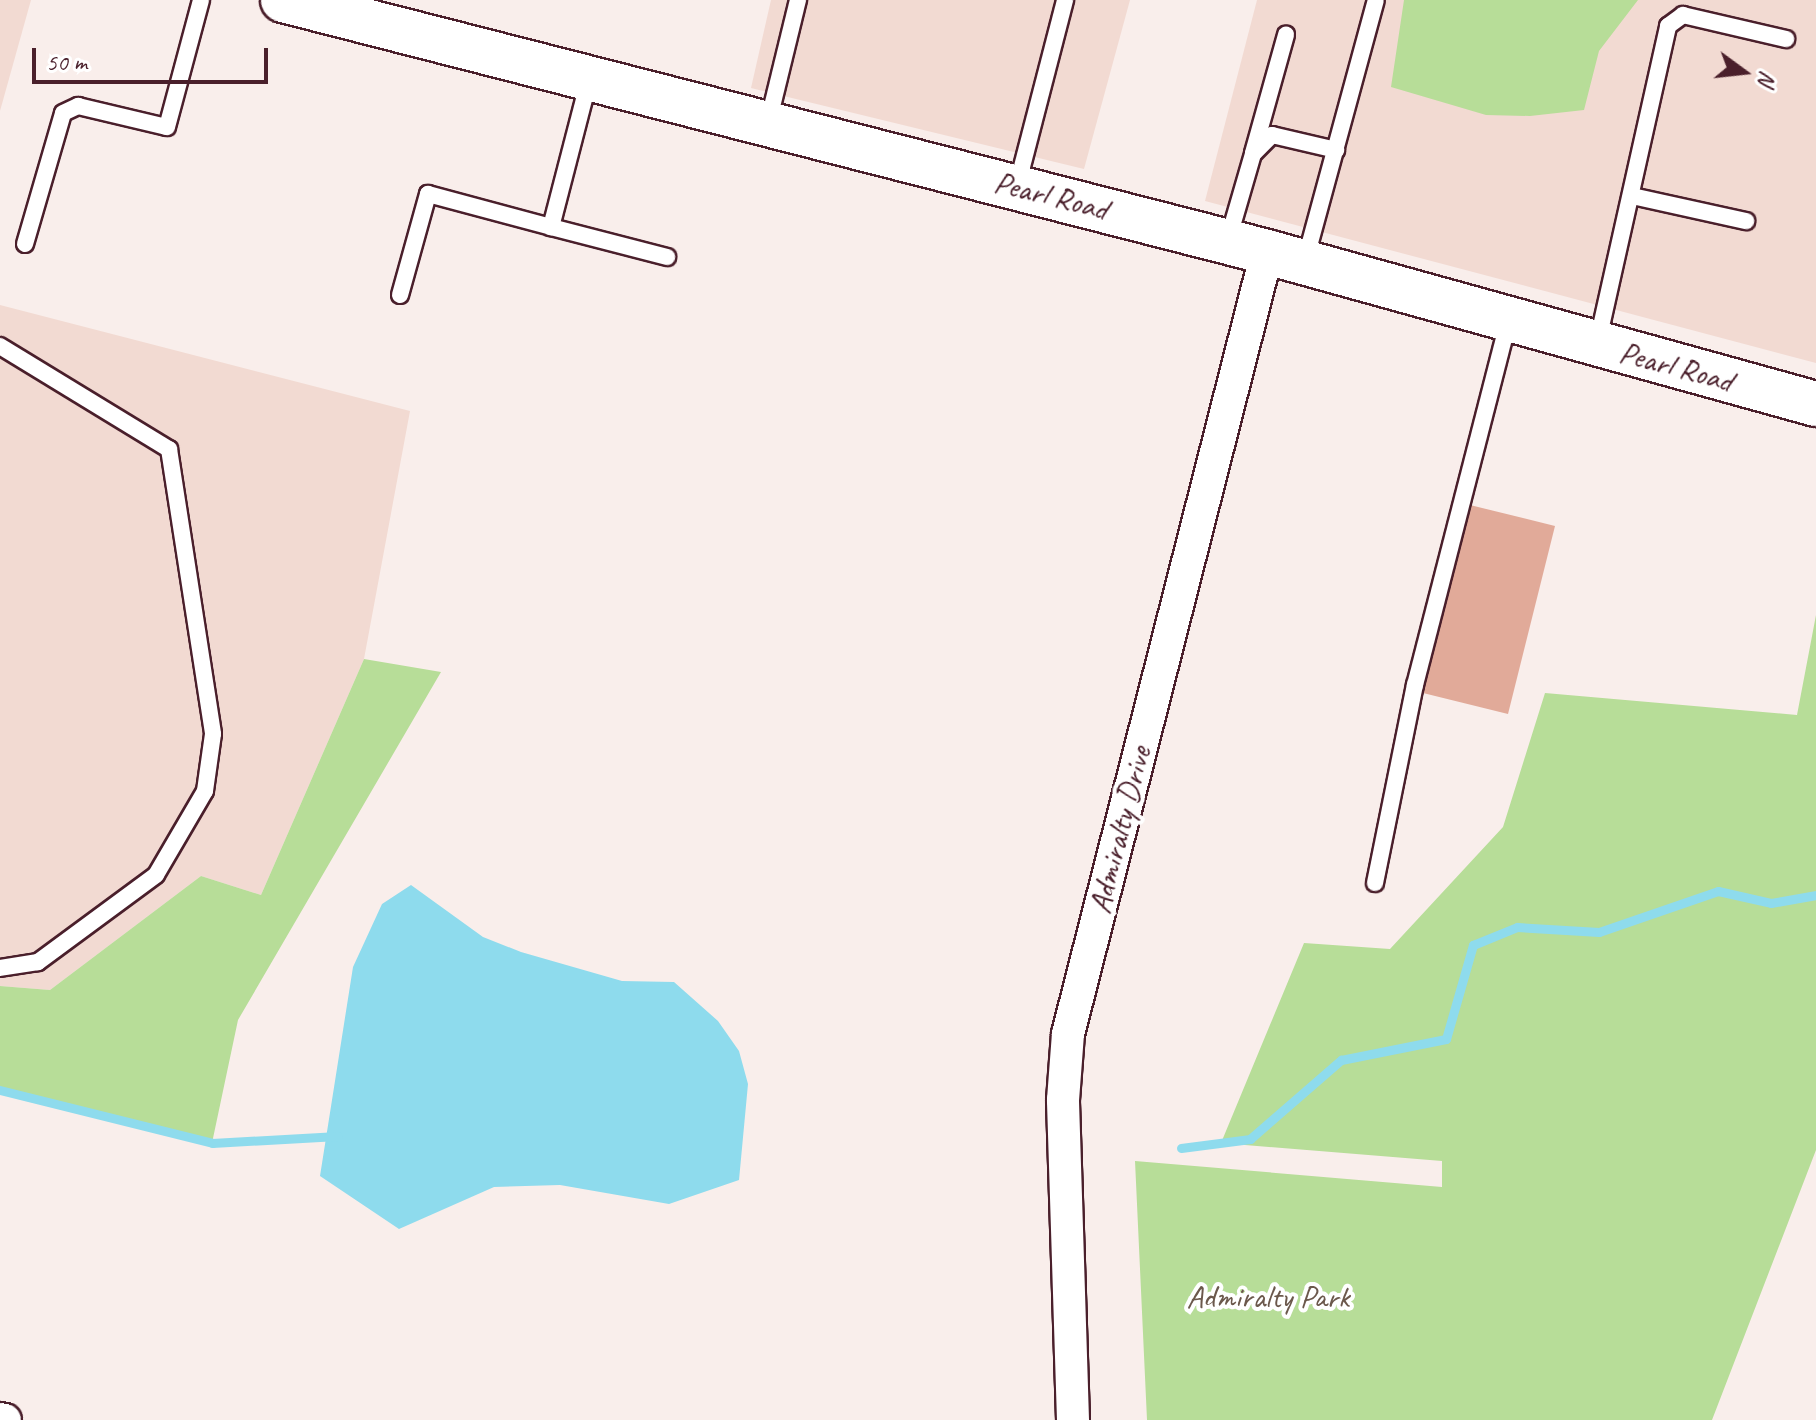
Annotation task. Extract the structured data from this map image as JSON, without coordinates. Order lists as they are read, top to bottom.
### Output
{
  "streets": {
    "main road": ["Pearl Road"],
    "street": ["Admiralty Drive"]
  },
  "crossings": [
    ["Pearl Road", "Admiralty Drive"]
  ],
  "parks": ["Admiralty Park"],
  "scale_bar": "50 m",
  "north": "right"
}
